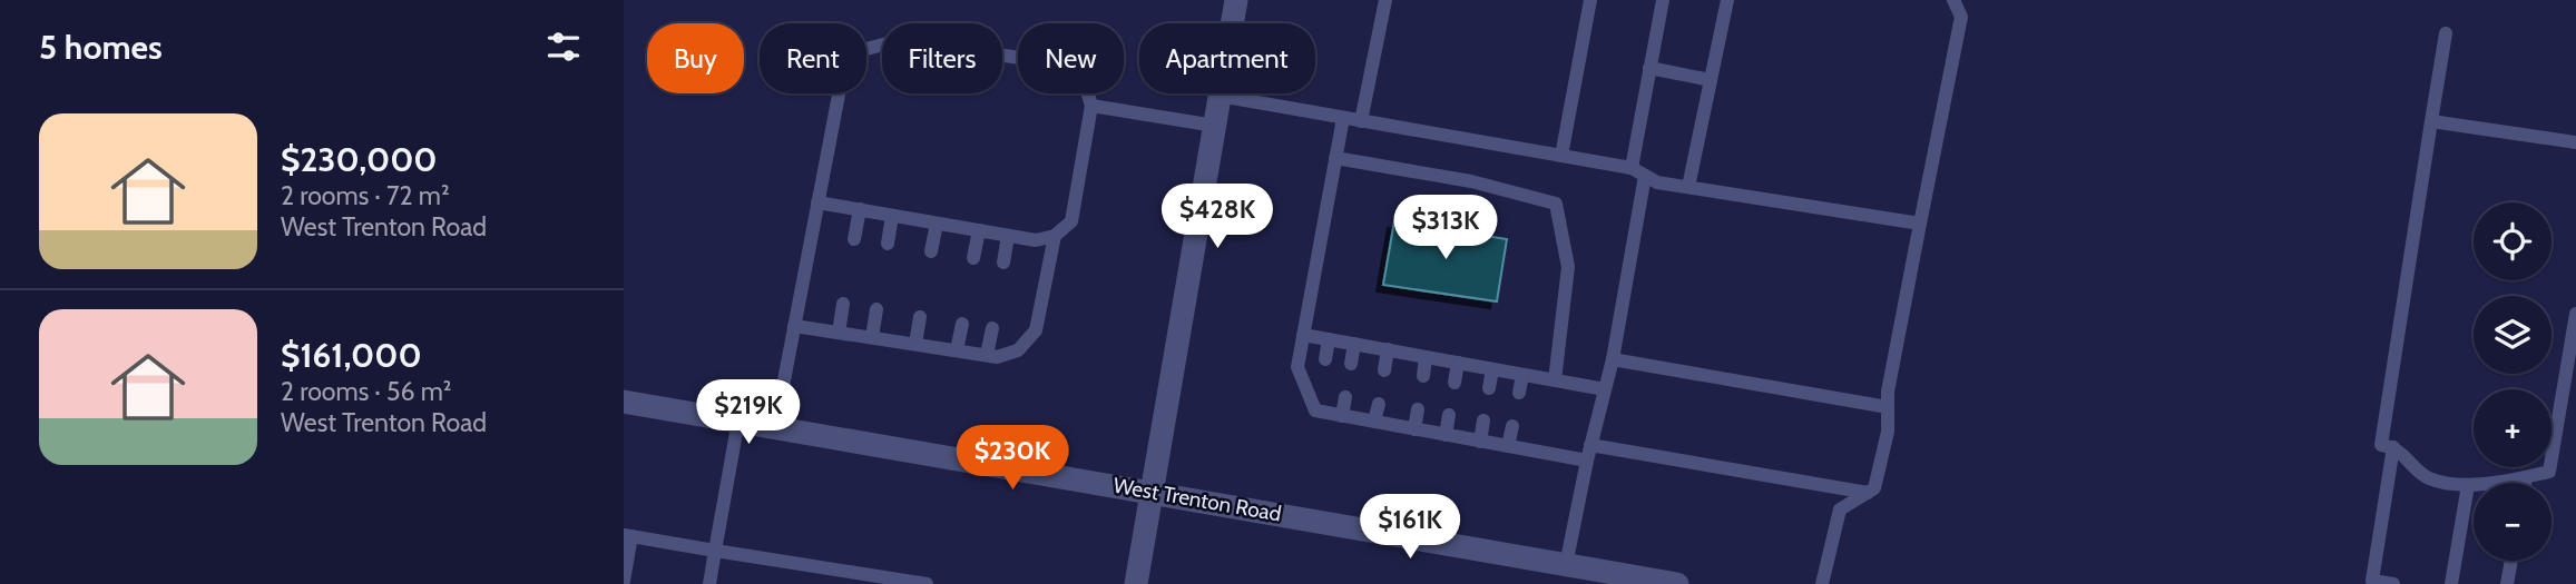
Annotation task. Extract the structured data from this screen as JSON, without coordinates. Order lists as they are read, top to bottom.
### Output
{
  "streets": {
    "main road": ["West Trenton Road"]
  },
  "page": {
    "heading": "5 homes",
    "chip": [
      "Buy",
      "Rent",
      "Filters",
      "New",
      "Apartment"
    ],
    "list": [
      {
        "name": "$230,000",
        "note": "2 rooms · 72 m² · West Trenton Road"
      },
      {
        "name": "$161,000",
        "note": "2 rooms · 56 m² · West Trenton Road"
      }
    ],
    "price": [
      "$428K",
      "$313K",
      "$219K",
      "$230K",
      "$161K"
    ],
    "map_buttons": ["+", "−"]
  }
}
